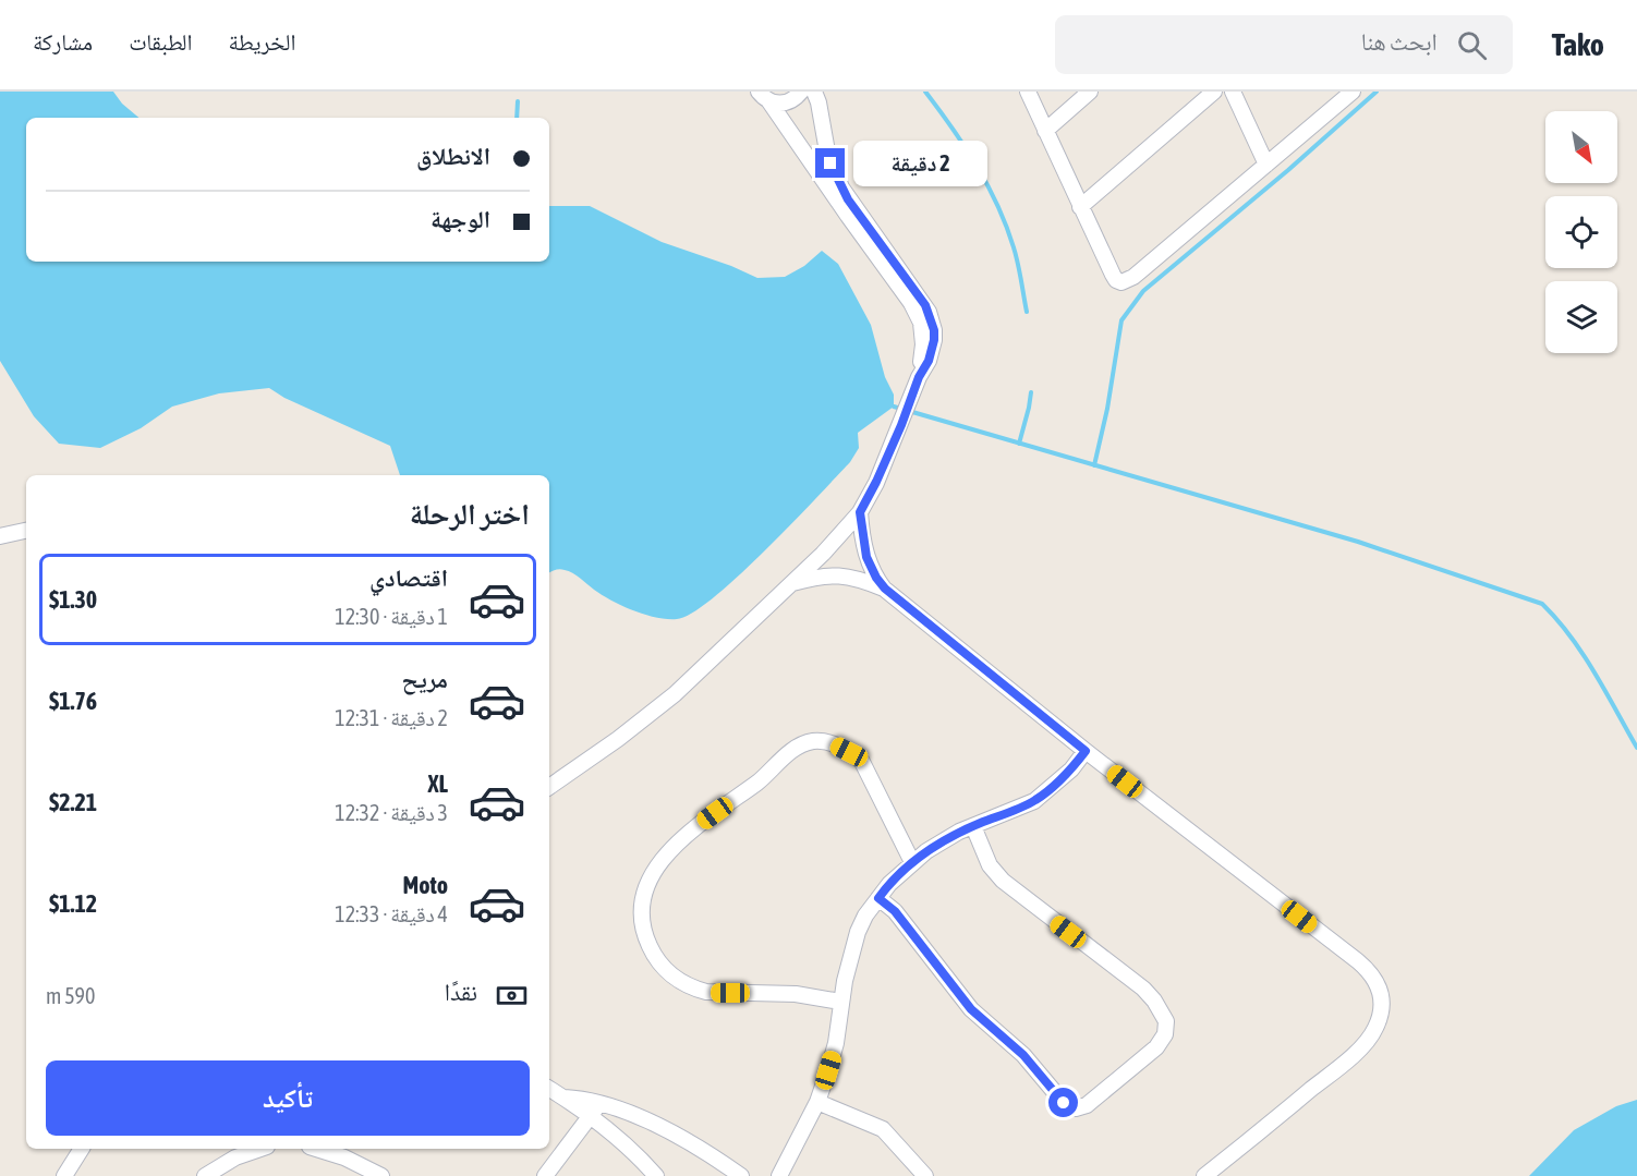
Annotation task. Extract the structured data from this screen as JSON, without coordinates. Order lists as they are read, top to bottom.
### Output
{
  "north": "bottom right",
  "page": {
    "header": "Tako",
    "search": "ابحث هنا",
    "nav": ["الخريطة", "الطبقات", "مشاركة"],
    "banner": ["الانطلاق", "الوجهة"],
    "bubble": "2 دقيقة",
    "heading": "اختر الرحلة",
    "list": [
      {
        "name": "اقتصادي",
        "note": "1 دقيقة · 12:30",
        "value": "$1.30"
      },
      {
        "name": "مريح",
        "note": "2 دقيقة · 12:31",
        "value": "$1.76"
      },
      {
        "name": "XL",
        "note": "3 دقيقة · 12:32",
        "value": "$2.21"
      },
      {
        "name": "Moto",
        "note": "4 دقيقة · 12:33",
        "value": "$1.12"
      }
    ],
    "pay": ["نقدًا", "590 m"],
    "buttons": "تأكيد"
  }
}
